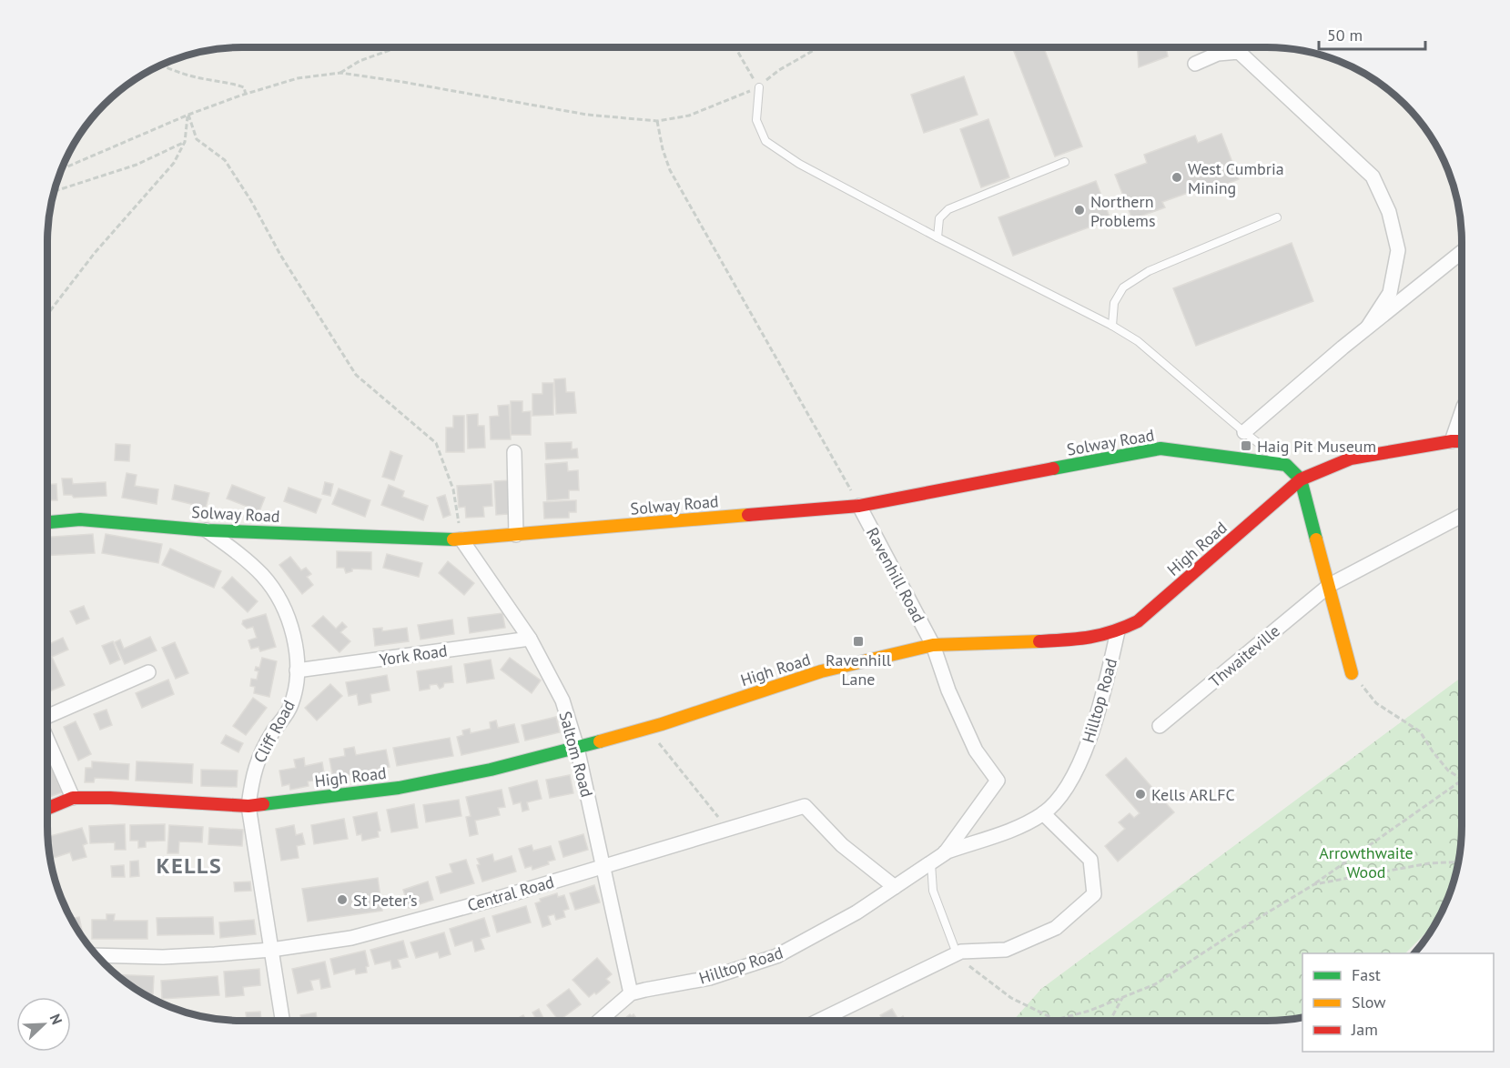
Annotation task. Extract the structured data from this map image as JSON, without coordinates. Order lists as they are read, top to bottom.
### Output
{
  "streets": {
    "street": [
      "Solway Road",
      "High Road",
      "Ravenhill Road",
      "York Road",
      "Thwaiteville",
      "Hilltop Road",
      "Cliff Road",
      "Saltom Road",
      "Central Road"
    ]
  },
  "crossings": [
    ["Solway Road", "Ravenhill Road"],
    ["Solway Road", "Cliff Road"],
    ["Solway Road", "Saltom Road"],
    ["High Road", "Ravenhill Road"],
    ["High Road", "Hilltop Road"],
    ["High Road", "Cliff Road"],
    ["High Road", "Saltom Road"],
    ["Ravenhill Road", "Hilltop Road"],
    ["York Road", "Cliff Road"],
    ["York Road", "Saltom Road"],
    ["Hilltop Road", "Saltom Road"],
    ["Hilltop Road", "Central Road"],
    ["Cliff Road", "Central Road"],
    ["Saltom Road", "Central Road"]
  ],
  "districts": ["KELLS"],
  "parks": ["Arrowthwaite Wood"],
  "places": {
    "other": [
      "West Cumbria Mining",
      "Northern Problems",
      "Kells ARLFC",
      "St Peter's"
    ],
    "transit": ["Haig Pit Museum", "Ravenhill Lane"]
  },
  "legend": ["Fast", "Slow", "Jam"],
  "scale_bar": "50 m",
  "north": "top right"
}
